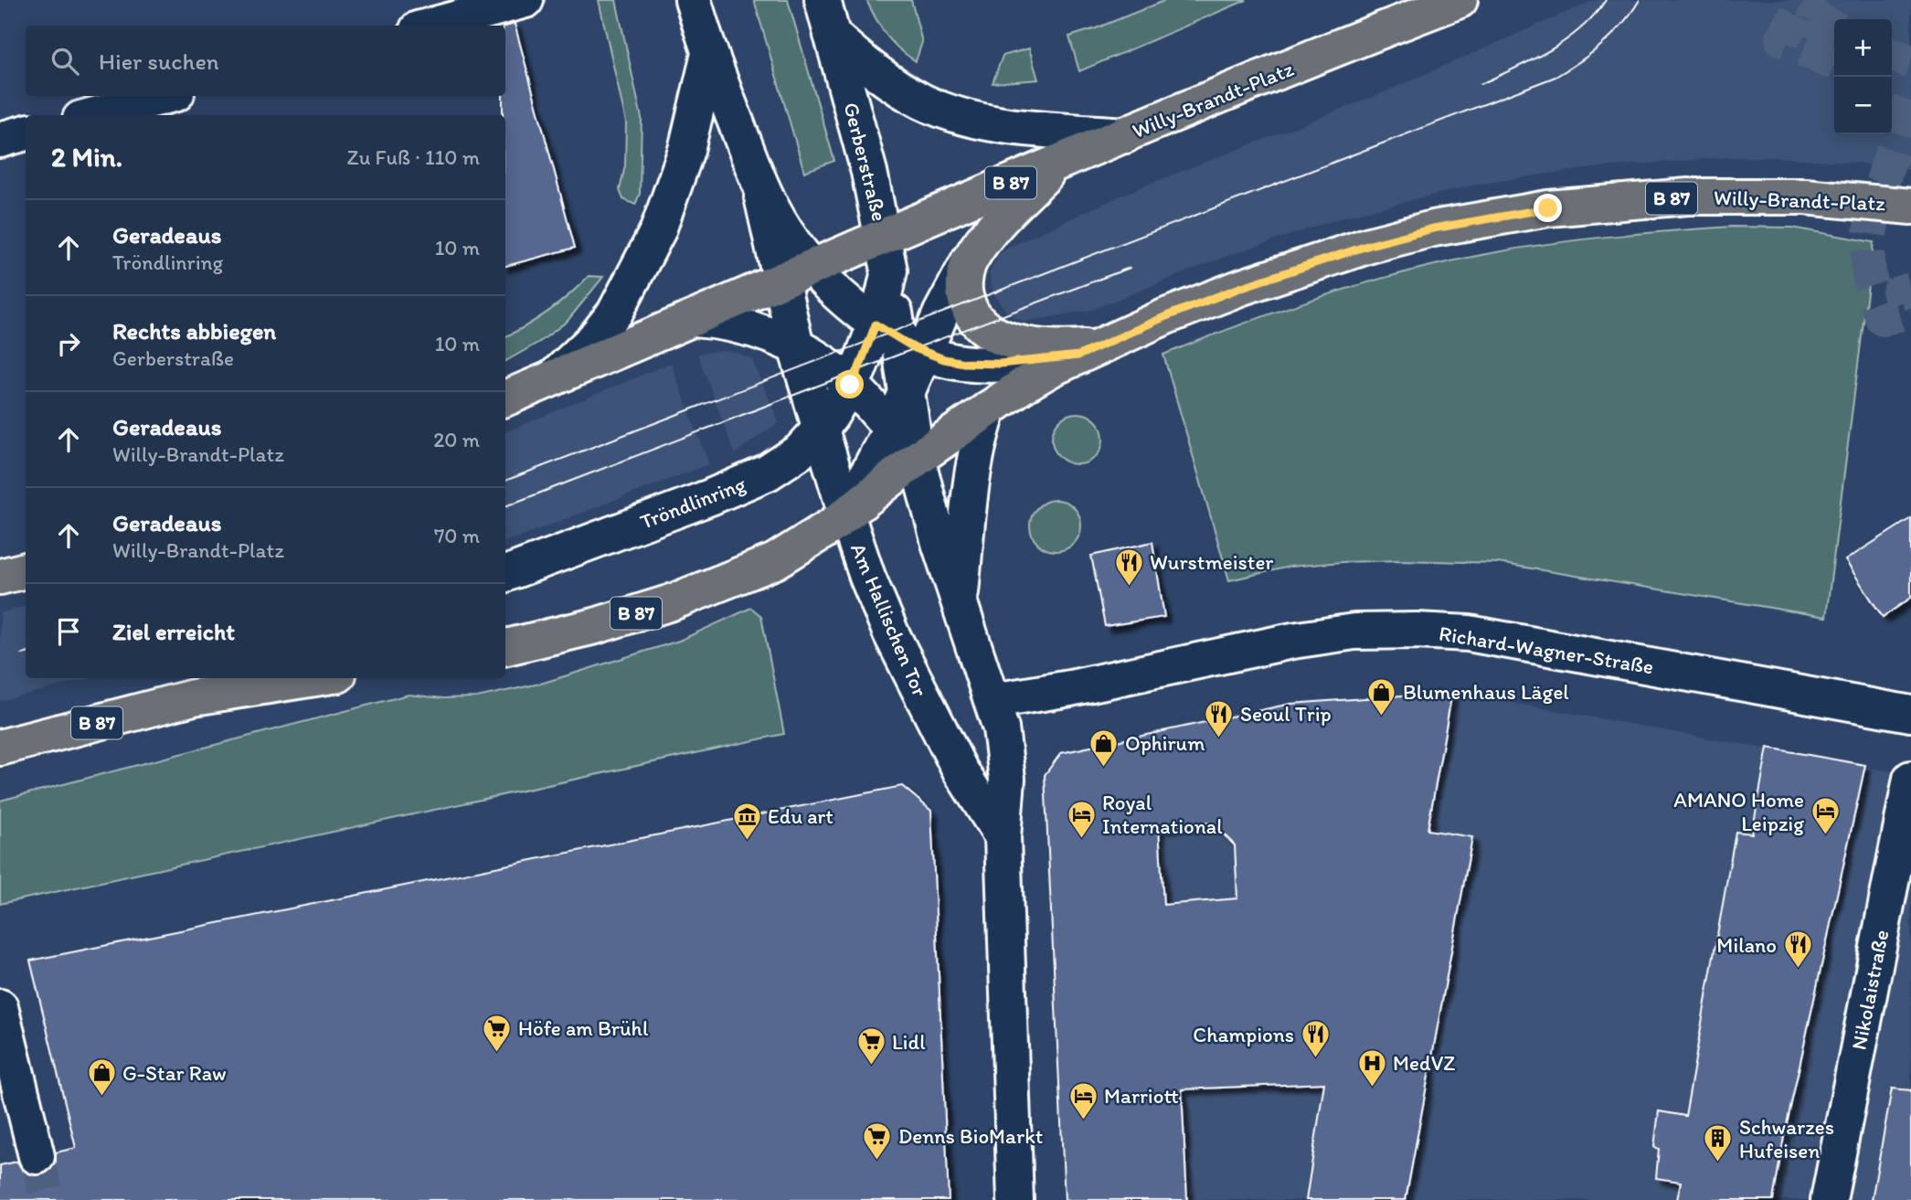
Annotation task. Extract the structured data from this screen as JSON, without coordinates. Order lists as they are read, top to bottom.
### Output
{
  "streets": {
    "main road": ["Willy-Brandt-Platz", "B 87"],
    "street": [
      "Gerberstraße",
      "Tröndlinring",
      "Am Hallischen Tor",
      "Richard-Wagner-Straße",
      "Nikolaistraße"
    ]
  },
  "crossings": [
    ["Willy-Brandt-Platz", "Gerberstraße"],
    ["Willy-Brandt-Platz", "B 87"],
    ["Willy-Brandt-Platz", "Tröndlinring"],
    ["Gerberstraße", "B 87"],
    ["Gerberstraße", "Tröndlinring"],
    ["B 87", "Am Hallischen Tor"],
    ["Tröndlinring", "Am Hallischen Tor"]
  ],
  "places": {
    "restaurant": [
      "Wurstmeister",
      "Seoul Trip",
      "Milano",
      "Champions"
    ],
    "shop": ["Blumenhaus Lägel", "Ophirum", "G-Star Raw"],
    "hotel": ["AMANO Home Leipzig", "Royal International", "Marriott"],
    "museum": ["Edu art"],
    "supermarket": ["Höfe am Brühl", "Lidl", "Denns BioMarkt"],
    "hospital": ["MedVZ"],
    "building": ["Schwarzes Hufeisen"]
  },
  "page": {
    "map_buttons": ["+", "−"],
    "search": "Hier suchen",
    "heading": ["2 Min.", "Zu Fuß · 110 m"],
    "list": [
      ["Geradeaus", "Tröndlinring", "10 m"],
      ["Rechts abbiegen", "Gerberstraße", "10 m"],
      ["Geradeaus", "Willy-Brandt-Platz", "20 m"],
      ["Geradeaus", "Willy-Brandt-Platz", "70 m"],
      "Ziel erreicht"
    ]
  }
}
